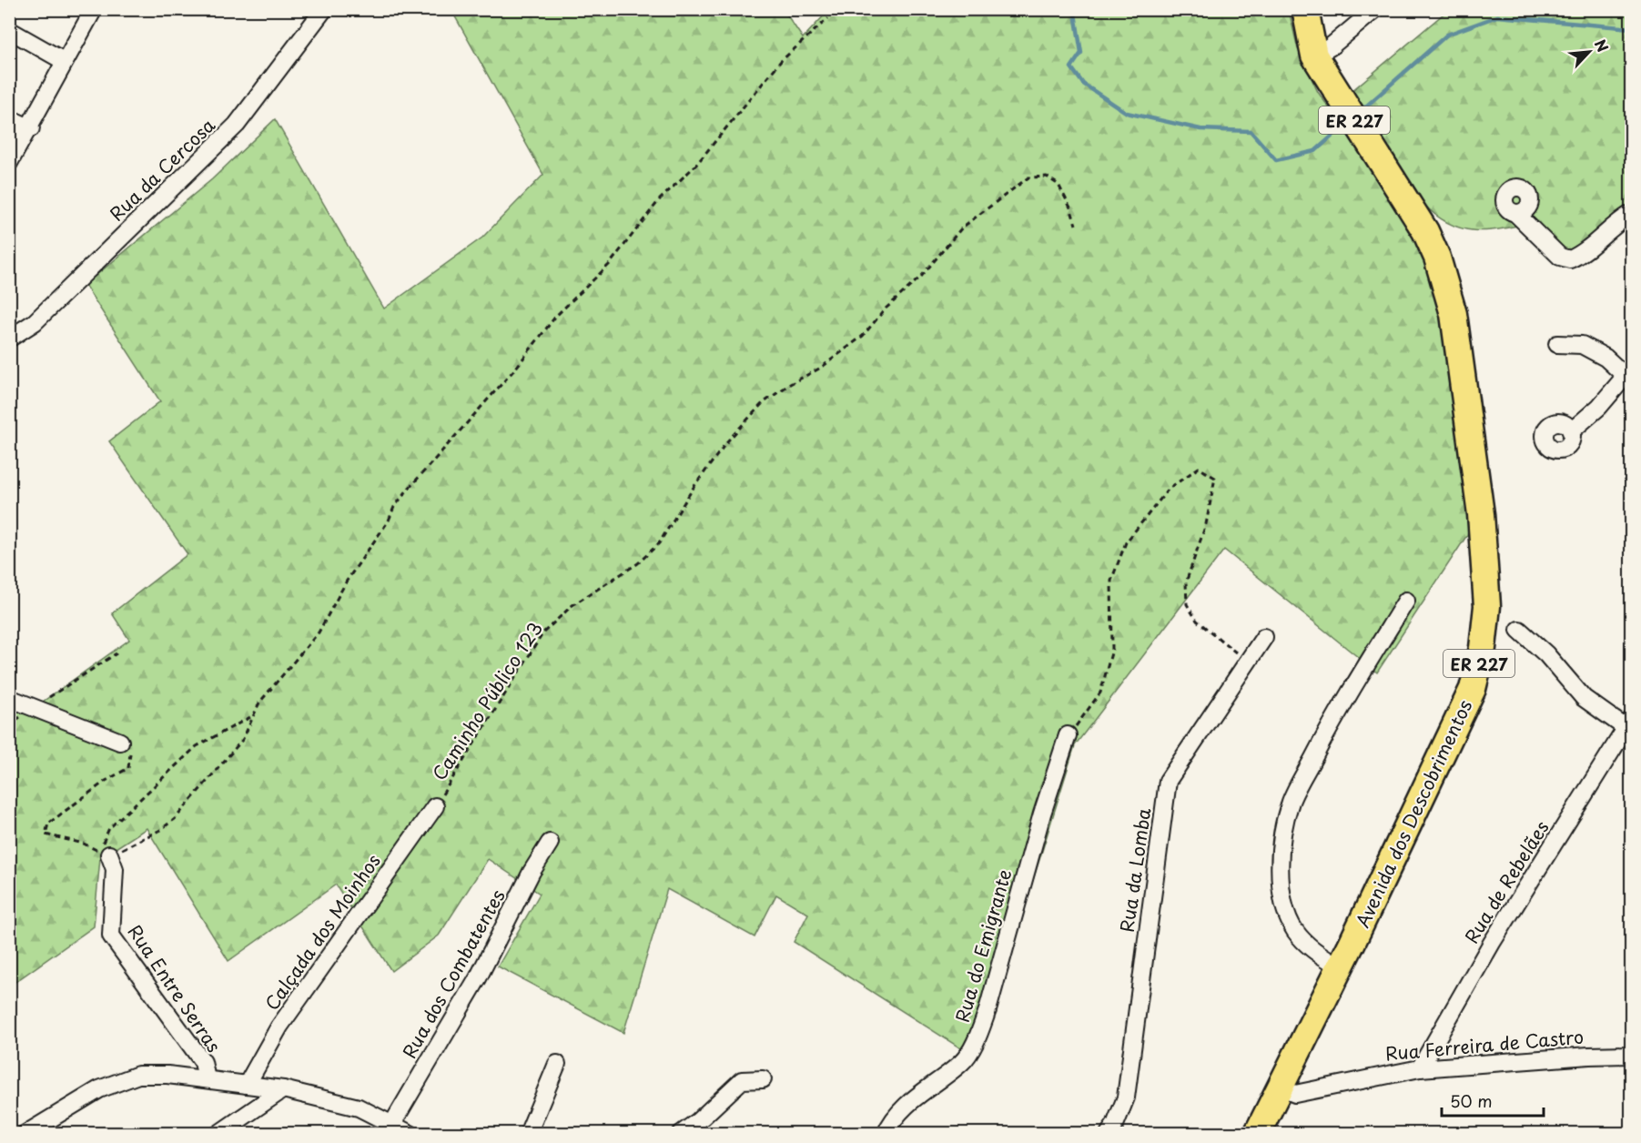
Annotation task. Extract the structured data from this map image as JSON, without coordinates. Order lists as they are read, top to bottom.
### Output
{
  "streets": {
    "main road": ["ER 227", "Avenida dos Descobrimentos"],
    "street": [
      "Rua da Cercosa",
      "Rua da Lomba",
      "Rua de Rebelães",
      "Calçada dos Moinhos",
      "Rua do Emigrante",
      "Rua dos Combatentes",
      "Rua Entre Serras",
      "Rua Ferreira de Castro"
    ],
    "path": ["Caminho Público 123"]
  },
  "crossings": [
    ["ER 227", "Avenida dos Descobrimentos"],
    ["Caminho Público 123", "Calçada dos Moinhos"],
    ["Avenida dos Descobrimentos", "Rua Ferreira de Castro"],
    ["Rua de Rebelães", "Rua Ferreira de Castro"]
  ],
  "scale_bar": "50 m",
  "north": "top right"
}
